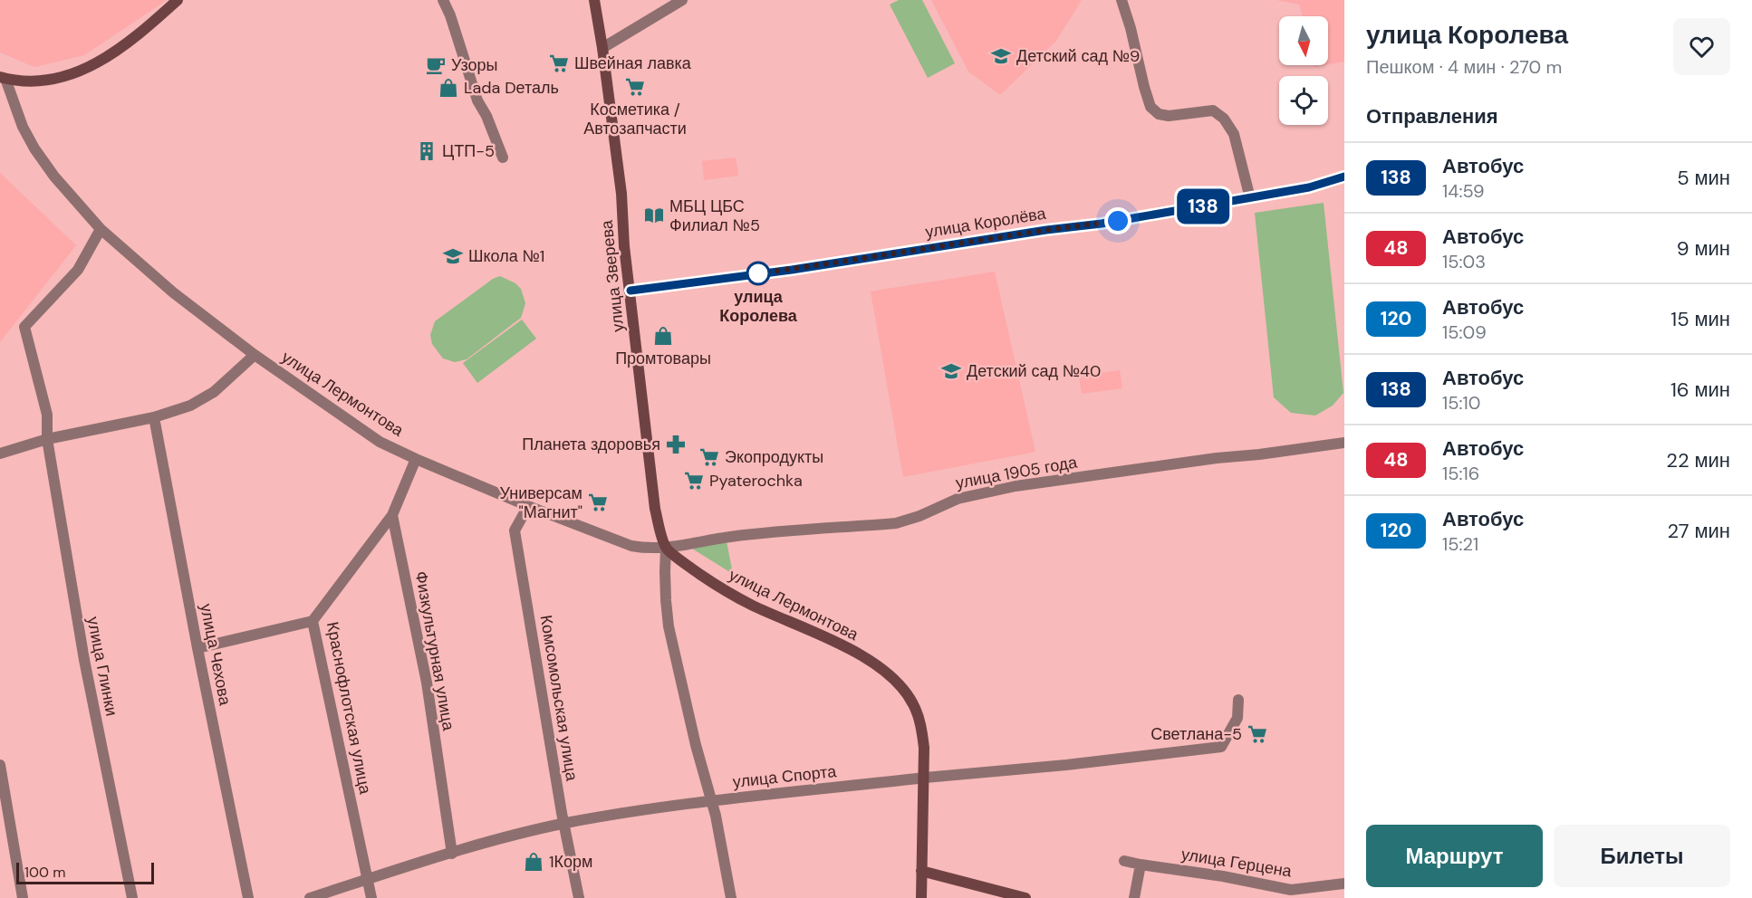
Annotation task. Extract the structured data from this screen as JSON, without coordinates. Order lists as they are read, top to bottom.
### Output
{
  "streets": {
    "main road": ["улица Королёва", "улица Зверева", "улица Лермонтова"],
    "street": [
      "улица 1905 года",
      "Физкультурная улица",
      "улица Чехова",
      "улица Глинки",
      "Комсомольская улица",
      "Краснофлотская улица",
      "улица Спорта",
      "улица Герцена"
    ]
  },
  "crossings": [
    ["улица Королёва", "улица Зверева"],
    ["улица Зверева", "улица Лермонтова"],
    ["улица Зверева", "улица 1905 года"],
    ["улица Лермонтова", "улица 1905 года"],
    ["улица Лермонтова", "улица Глинки"],
    ["улица Лермонтова", "Комсомольская улица"],
    ["улица Лермонтова", "улица Спорта"],
    ["Физкультурная улица", "Краснофлотская улица"],
    ["Физкультурная улица", "улица Спорта"],
    ["Комсомольская улица", "улица Спорта"],
    ["Краснофлотская улица", "улица Спорта"]
  ],
  "places": {
    "school or university": ["Детский сад №9", "Школа №1", "Детский сад №40"],
    "supermarket": [
      "Швейная лавка",
      "Косметика / Автозапчасти",
      "Экопродукты",
      "Pyaterochka",
      "Универсам \"Магнит\"",
      "Светлана-5"
    ],
    "cafe": ["Узоры"],
    "shop": ["Lada Dеталь", "Промтовары", "1Корм"],
    "building": ["ЦТП-5"],
    "library": ["МБЦ ЦБС Филиал №5"],
    "other": ["улица Королева"],
    "pharmacy": ["Планета здоровья"]
  },
  "lines": ["bus line 138"],
  "scale_bar": "100 m",
  "north": "bottom",
  "page": {
    "on_map": "138",
    "heading": [
      ["улица Королева", "Пешком · 4 мин · 270 m"],
      "Отправления"
    ],
    "list": [
      {
        "mark": "138",
        "name": "Автобус",
        "note": "14:59",
        "value": "5 мин"
      },
      {
        "mark": "48",
        "name": "Автобус",
        "note": "15:03",
        "value": "9 мин"
      },
      {
        "mark": "120",
        "name": "Автобус",
        "note": "15:09",
        "value": "15 мин"
      },
      {
        "mark": "138",
        "name": "Автобус",
        "note": "15:10",
        "value": "16 мин"
      },
      {
        "mark": "48",
        "name": "Автобус",
        "note": "15:16",
        "value": "22 мин"
      },
      {
        "mark": "120",
        "name": "Автобус",
        "note": "15:21",
        "value": "27 мин"
      }
    ],
    "buttons": ["Маршрут", "Билеты"],
    "scale": "100 m"
  }
}
